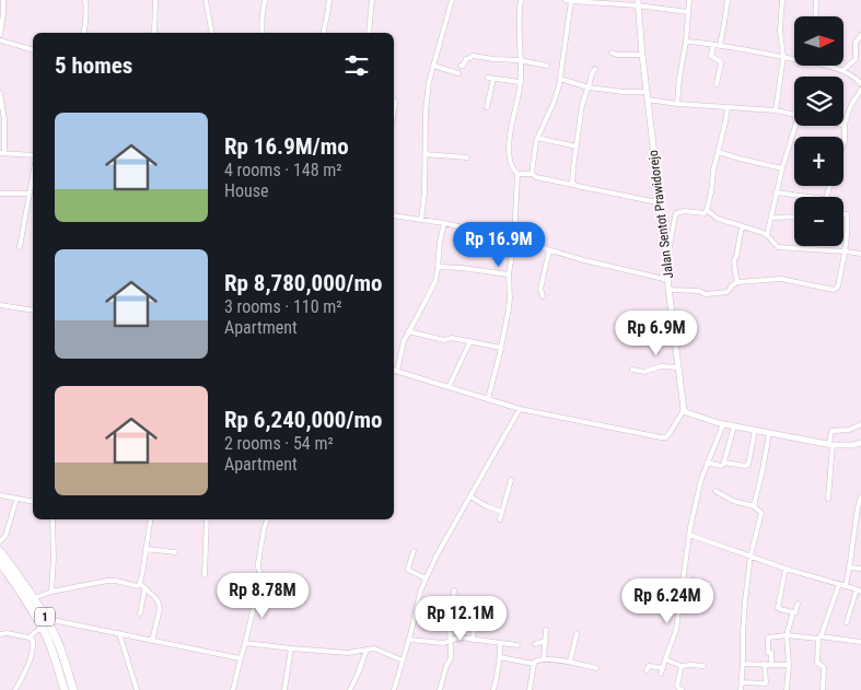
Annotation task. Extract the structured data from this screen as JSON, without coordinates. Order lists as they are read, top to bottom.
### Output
{
  "streets": {
    "highway": ["1"],
    "main road": ["Jalan Sentot Prawidorejo"]
  },
  "north": "right",
  "page": {
    "map_buttons": ["+", "−"],
    "heading": "5 homes",
    "list": [
      {
        "name": "Rp 16.9M/mo",
        "note": "4 rooms · 148 m² · House"
      },
      {
        "name": "Rp 8,780,000/mo",
        "note": "3 rooms · 110 m² · Apartment"
      },
      {
        "name": "Rp 6,240,000/mo",
        "note": "2 rooms · 54 m² · Apartment"
      }
    ],
    "price": [
      "Rp 16.9M",
      "Rp 6.9M",
      "Rp 8.78M",
      "Rp 6.24M",
      "Rp 12.1M"
    ]
  }
}
